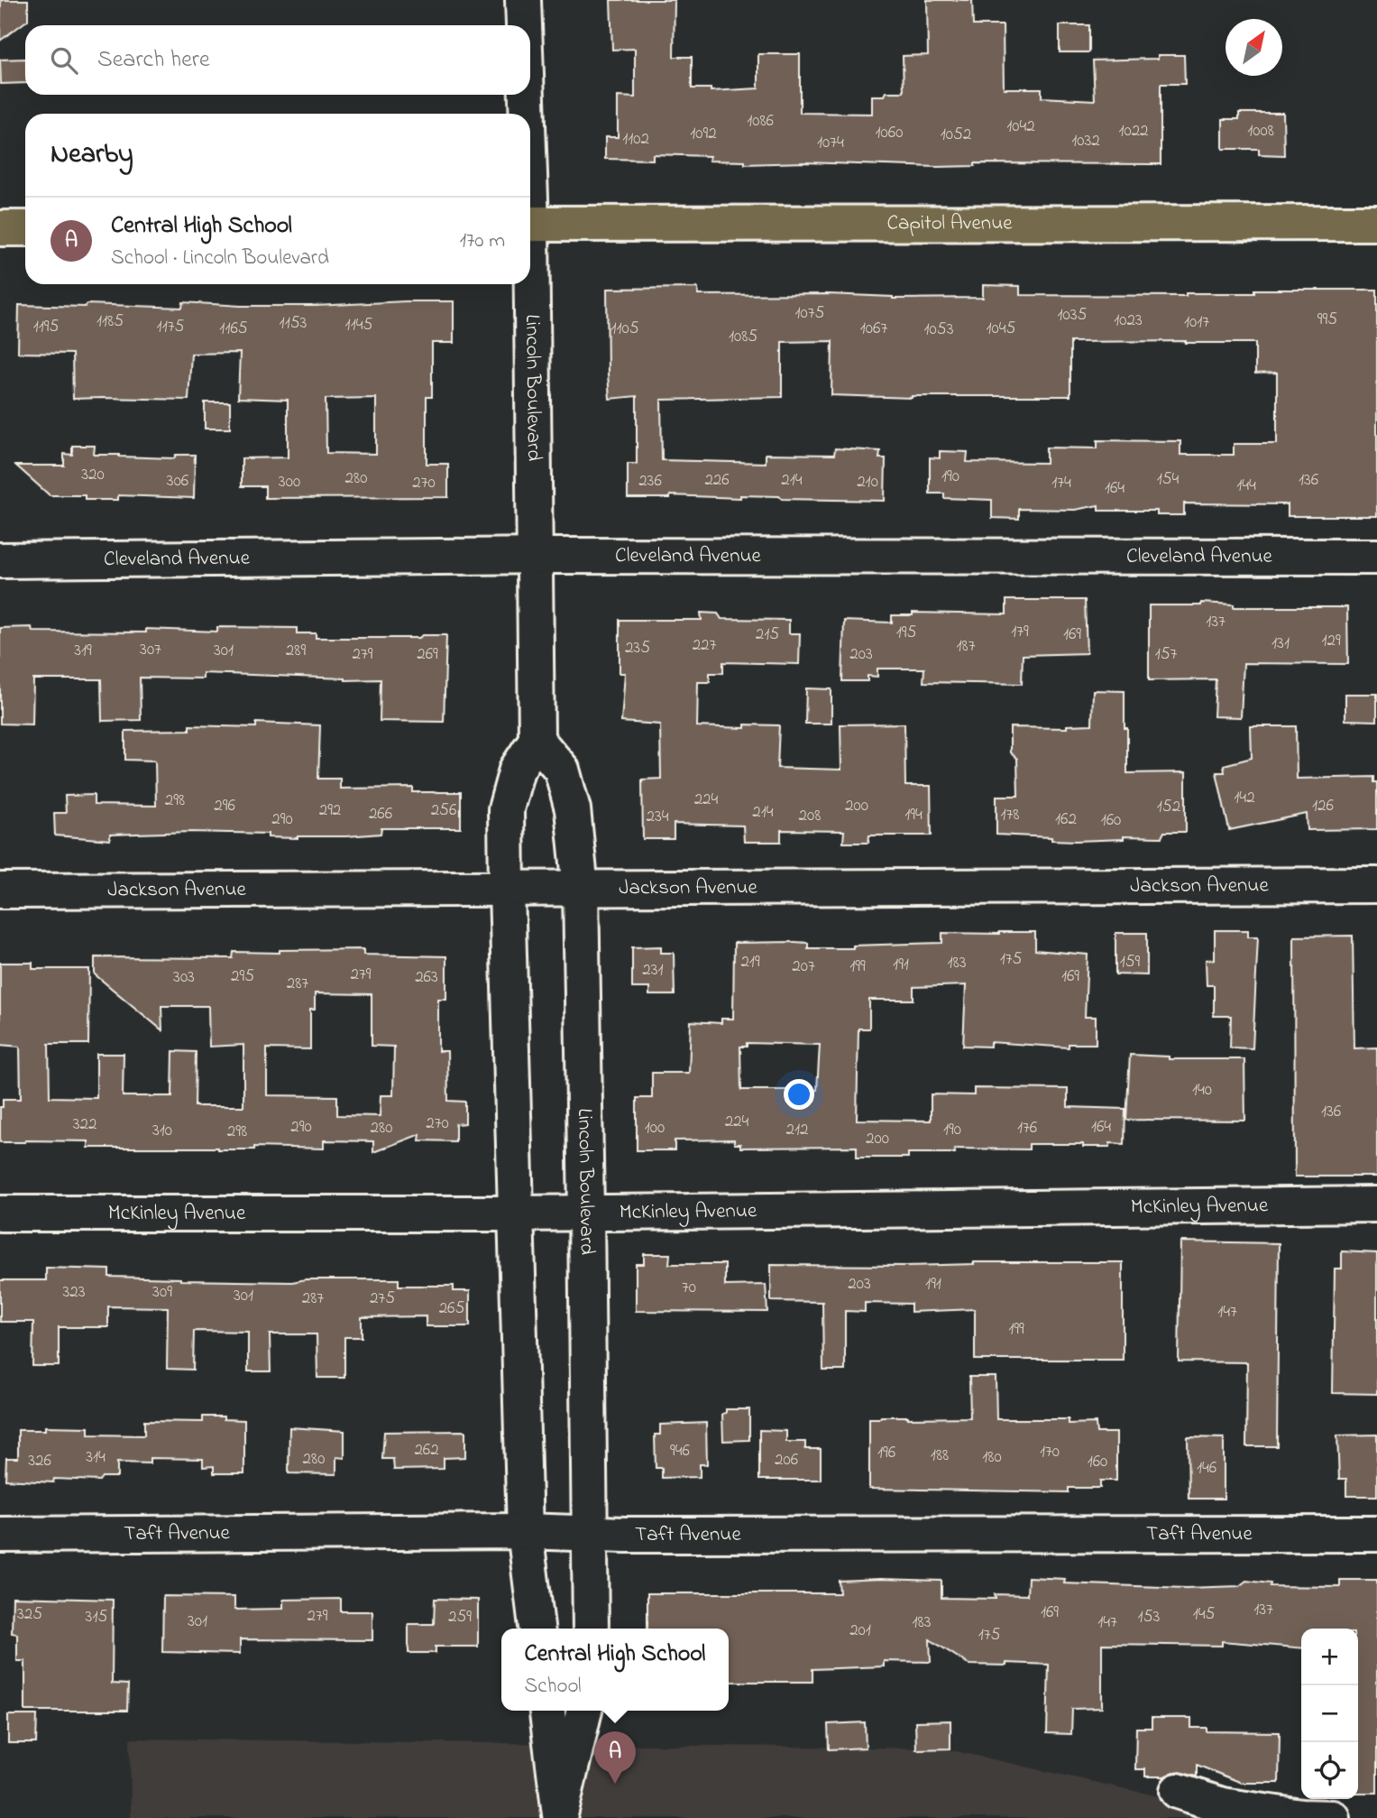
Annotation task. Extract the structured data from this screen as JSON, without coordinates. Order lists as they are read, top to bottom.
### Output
{
  "streets": {
    "main road": ["Capitol Avenue"],
    "street": [
      "Lincoln Boulevard",
      "Cleveland Avenue",
      "Jackson Avenue",
      "McKinley Avenue",
      "Taft Avenue"
    ]
  },
  "crossings": [
    ["Lincoln Boulevard", "Cleveland Avenue"],
    ["Lincoln Boulevard", "Jackson Avenue"],
    ["Lincoln Boulevard", "McKinley Avenue"],
    ["Lincoln Boulevard", "Taft Avenue"]
  ],
  "house_numbers": [
    "1086",
    "1042",
    "1022",
    "1008",
    "1060",
    "1092",
    "1052",
    "1102",
    "1032",
    "1074",
    "1075",
    "1035",
    "995",
    "1023",
    "1185",
    "1017",
    "1153",
    "1145",
    "1195",
    "1175",
    "1165",
    "1105",
    "1067",
    "1045",
    "1053",
    "1085",
    "320",
    "190",
    "280",
    "154",
    "226",
    "214",
    "136",
    "306",
    "236",
    "300",
    "210",
    "270",
    "174",
    "144",
    "164",
    "137",
    "179",
    "195",
    "215",
    "169",
    "129",
    "131",
    "227",
    "187",
    "235",
    "307",
    "319",
    "301",
    "289",
    "279",
    "269",
    "203",
    "157",
    "142",
    "224",
    "298",
    "296",
    "200",
    "126",
    "152",
    "292",
    "256",
    "214",
    "266",
    "194",
    "178",
    "208",
    "234",
    "290",
    "162",
    "160",
    "175",
    "219",
    "159",
    "183",
    "191",
    "207",
    "199",
    "231",
    "279",
    "295",
    "169",
    "303",
    "263",
    "287",
    "140",
    "136",
    "224",
    "270",
    "322",
    "290",
    "164",
    "280",
    "100",
    "176",
    "212",
    "190",
    "310",
    "298",
    "200",
    "203",
    "191",
    "70",
    "323",
    "309",
    "301",
    "287",
    "275",
    "265",
    "147",
    "199",
    "262",
    "946",
    "170",
    "196",
    "188",
    "314",
    "180",
    "280",
    "206",
    "326",
    "160",
    "146",
    "137",
    "169",
    "325",
    "145",
    "279",
    "315",
    "259",
    "153",
    "301",
    "183",
    "147",
    "201",
    "175"
  ],
  "north": "top right",
  "page": {
    "search": "Search here",
    "heading": "Nearby",
    "list": [
      {
        "mark": "A",
        "name": "Central High School",
        "note": "School · Lincoln Boulevard",
        "value": "170 m"
      }
    ],
    "map_buttons": ["+", "−"],
    "popup": ["Central High School", "School"],
    "pins": "A"
  }
}
